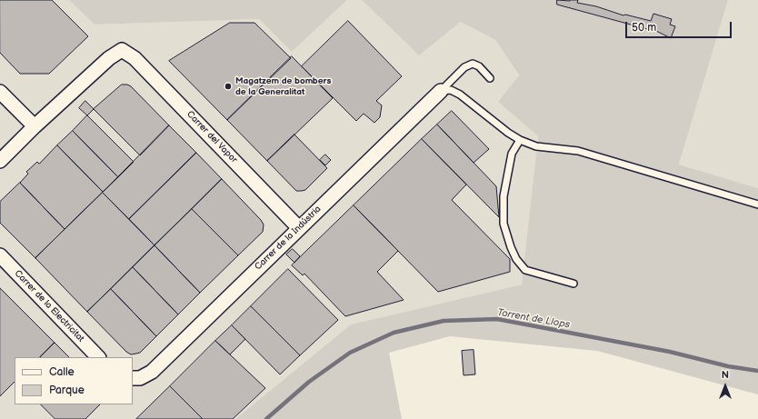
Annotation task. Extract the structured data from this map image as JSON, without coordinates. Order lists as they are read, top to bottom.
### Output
{
  "streets": {
    "street": ["Carrer del Vapor", "Carrer de la Indústria", "Carrer de la Electricitat"]
  },
  "crossings": [
    ["Carrer del Vapor", "Carrer de la Indústria"]
  ],
  "water": ["Torrent de Llops"],
  "places": ["Magatzem de bombers de la Generalitat"],
  "legend": ["Calle", "Parque"],
  "scale_bar": "50 m",
  "north": "top"
}
